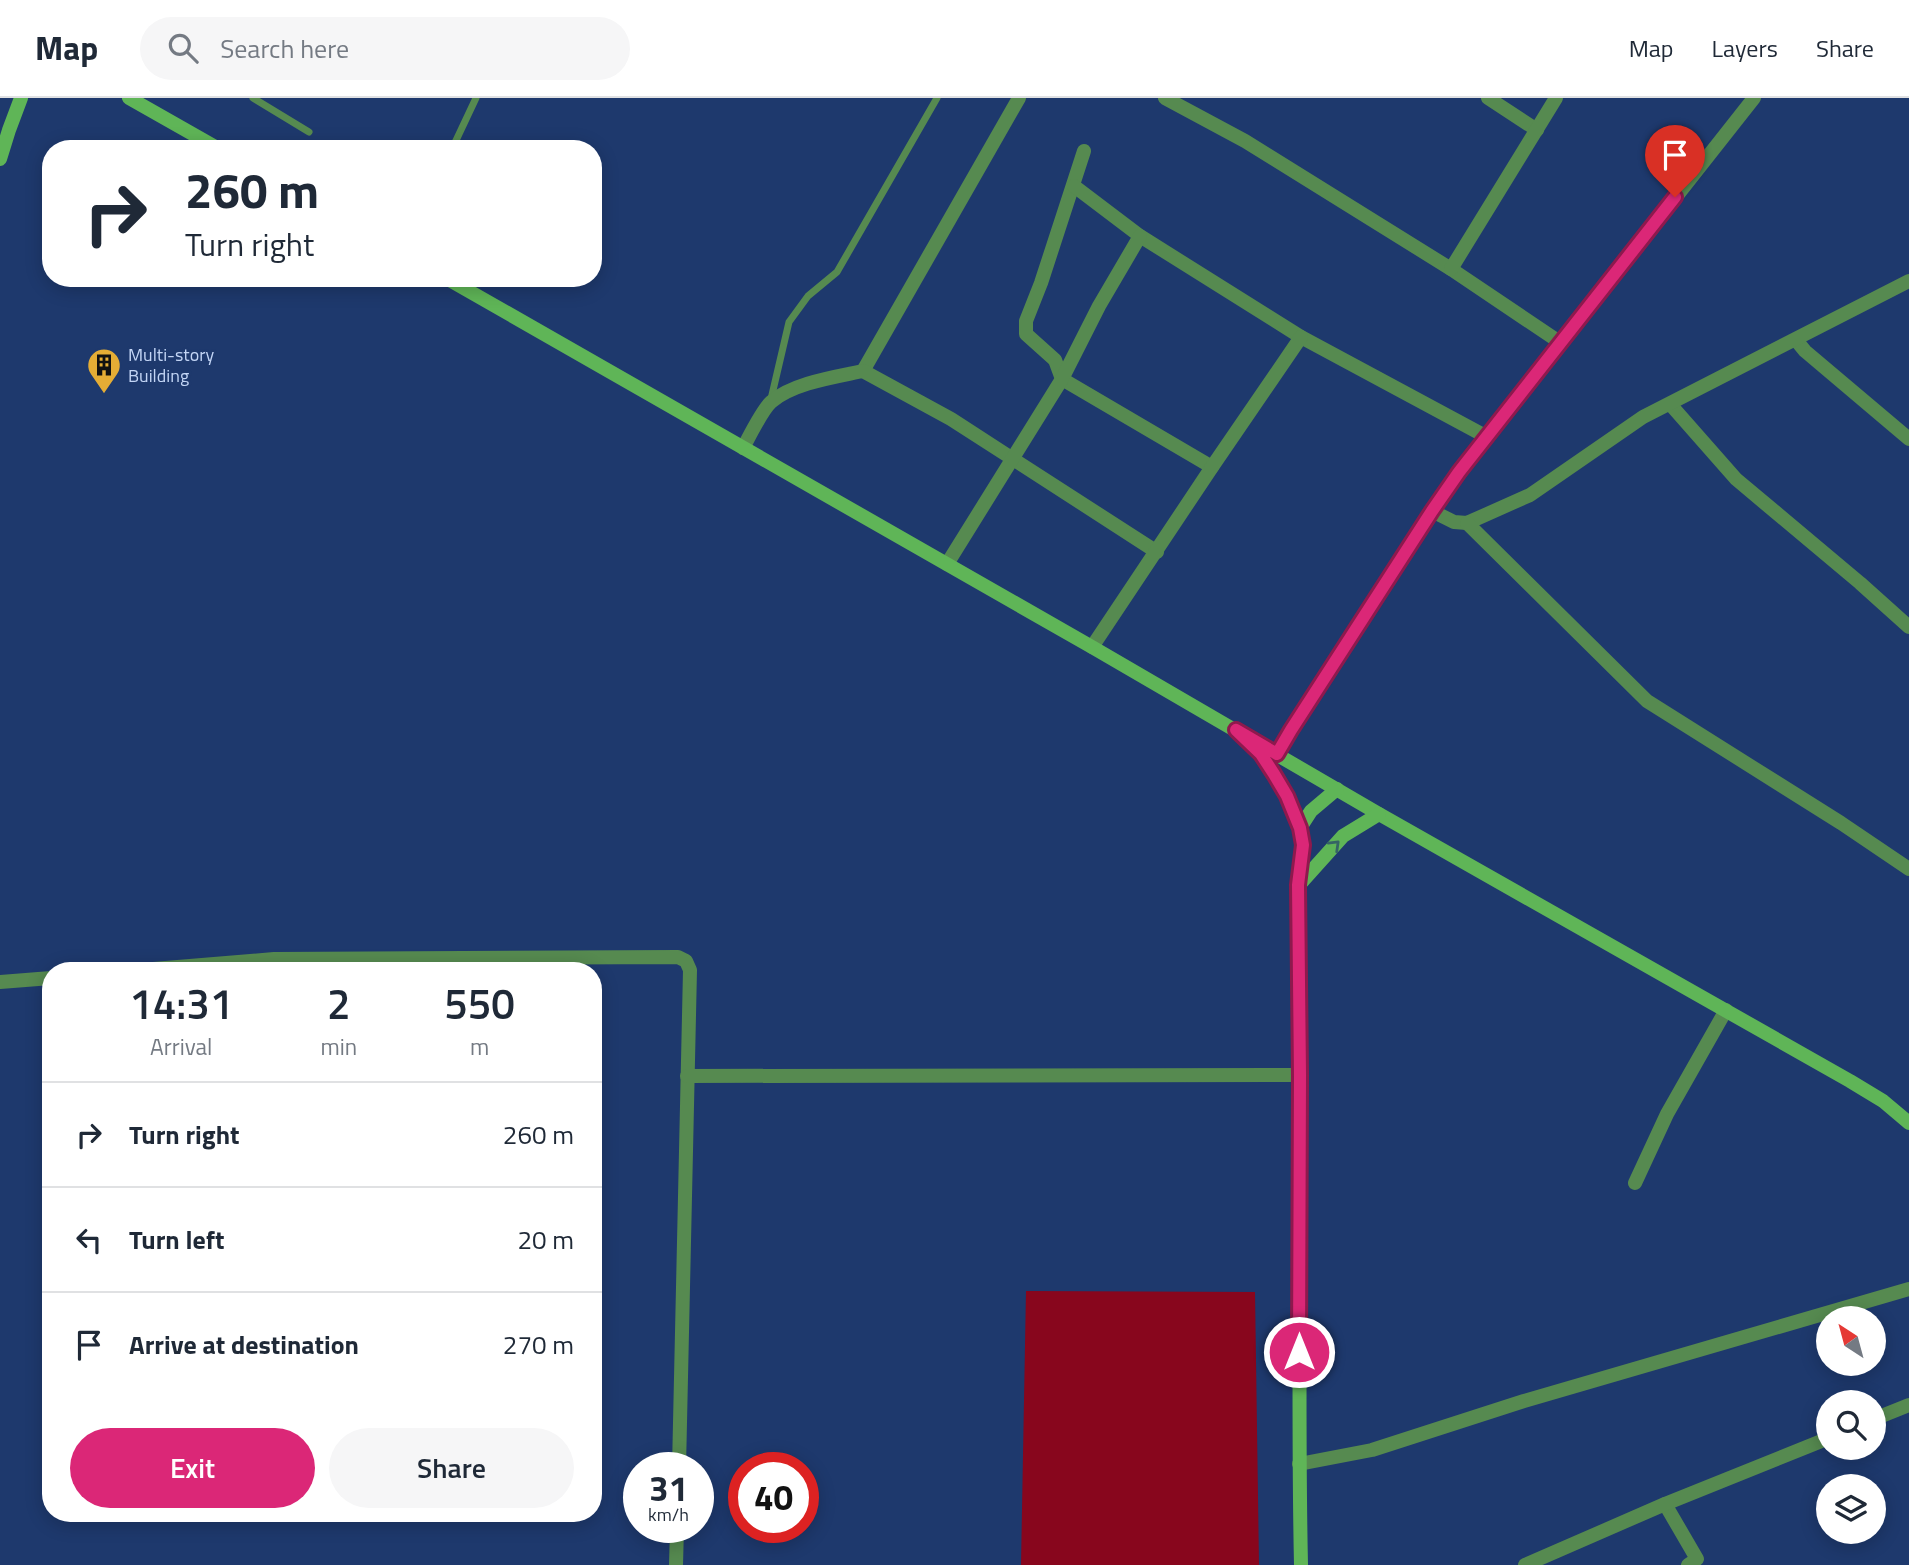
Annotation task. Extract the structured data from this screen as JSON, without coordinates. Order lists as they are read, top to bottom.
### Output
{
  "places": {
    "building": ["Multi-story Building"]
  },
  "north": "top left",
  "page": {
    "header": "Map",
    "search": "Search here",
    "nav": ["Map", "Layers", "Share"],
    "turn": ["260 m", "Turn right"],
    "eta": [
      "14:31",
      "Arrival",
      "2",
      "min",
      "550",
      "m"
    ],
    "list": [
      {
        "name": "Turn right",
        "value": "260 m"
      },
      {
        "name": "Turn left",
        "value": "20 m"
      },
      {
        "name": "Arrive at destination",
        "value": "270 m"
      }
    ],
    "buttons": ["Exit", "Share"],
    "speed": "31 km/h",
    "limit": "40"
  }
}
